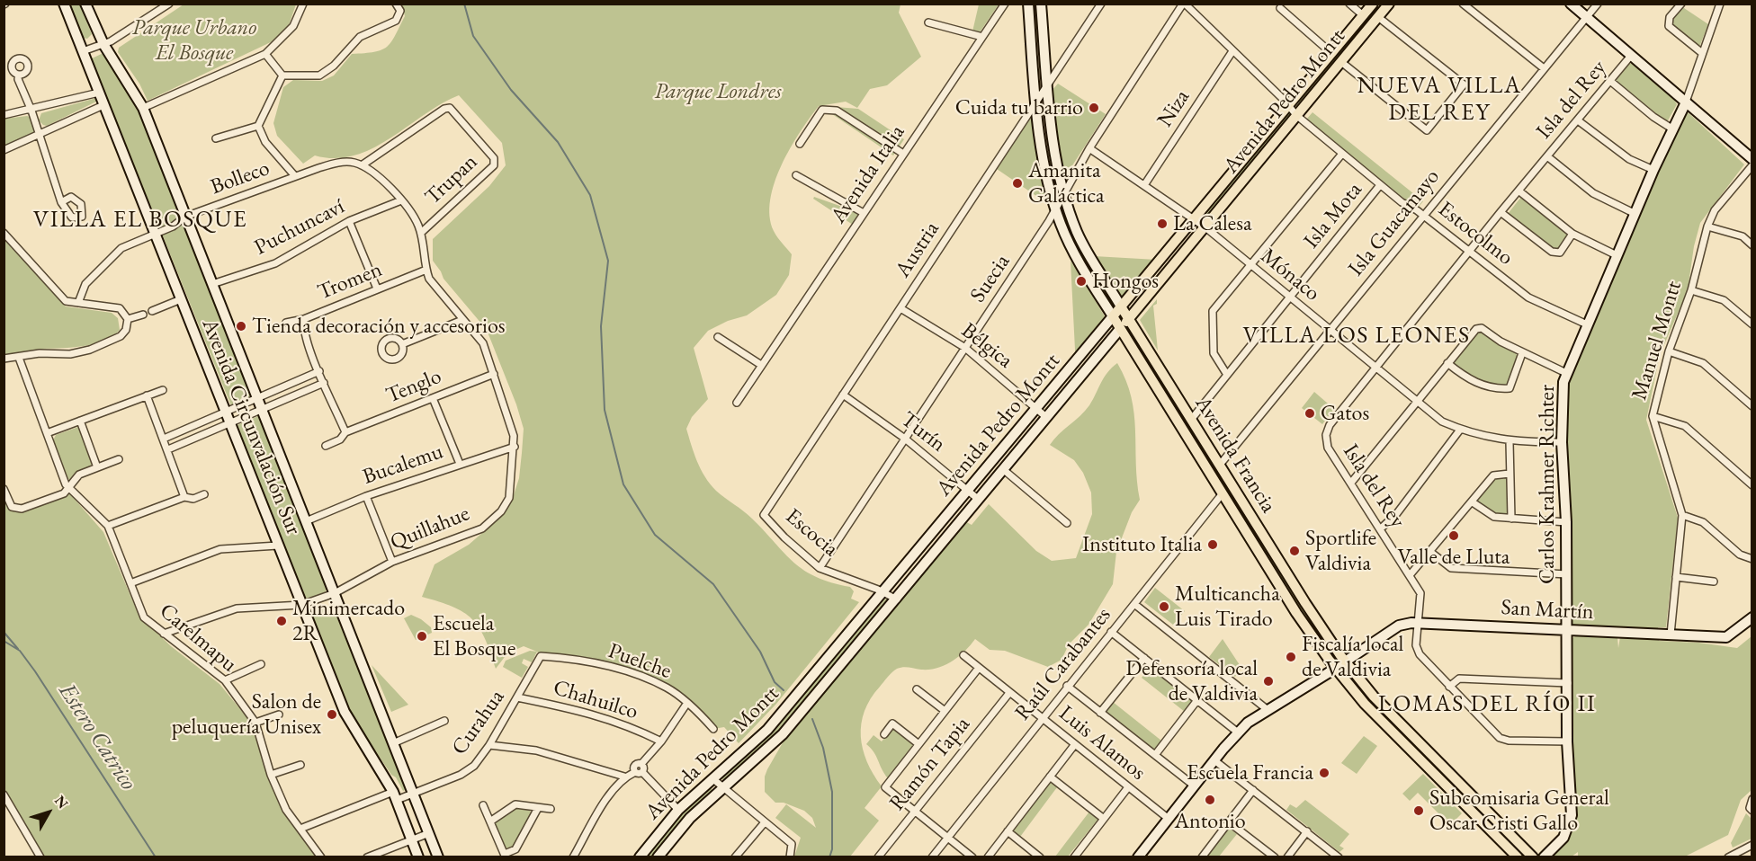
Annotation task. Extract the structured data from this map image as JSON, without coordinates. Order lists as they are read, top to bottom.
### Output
{
  "streets": {
    "main road": [
      "Avenida Pedro Montt",
      "Avenida Circunvalación Sur",
      "Avenida Francia",
      "Carlos Krahmer Richter",
      "San Martín"
    ],
    "street": [
      "Isla del Rey",
      "Niza",
      "Avenida Italia",
      "Bolleco",
      "Trupan",
      "Isla Mota",
      "Isla Guacamayo",
      "Puchuncaví",
      "Estocolmo",
      "Austria",
      "Mónaco",
      "Suecia",
      "Tromen",
      "Manuel Montt",
      "Bélgica",
      "Tenglo",
      "Turín",
      "Bucalemu",
      "Quillahue",
      "Escocia",
      "Carelmapu",
      "Puelche",
      "Raúl Carabantes",
      "Chahuilco",
      "Curahua",
      "Luis Alamos",
      "Ramón Tapia"
    ]
  },
  "crossings": [
    ["Isla del Rey", "Estocolmo"],
    ["Isla del Rey", "Mónaco"],
    ["Isla del Rey", "Carlos Krahmer Richter"],
    ["Isla del Rey", "San Martín"],
    ["Avenida Pedro Montt", "Estocolmo"],
    ["Avenida Pedro Montt", "Mónaco"],
    ["Avenida Pedro Montt", "Bélgica"],
    ["Avenida Pedro Montt", "Turín"],
    ["Avenida Pedro Montt", "Avenida Francia"],
    ["Avenida Pedro Montt", "Escocia"],
    ["Niza", "Estocolmo"],
    ["Niza", "Mónaco"],
    ["Bolleco", "Trupan"],
    ["Bolleco", "Avenida Circunvalación Sur"],
    ["Trupan", "Quillahue"],
    ["Isla Mota", "Estocolmo"],
    ["Isla Mota", "Mónaco"],
    ["Isla Mota", "Avenida Francia"],
    ["Isla Guacamayo", "Estocolmo"],
    ["Isla Guacamayo", "Mónaco"],
    ["Isla Guacamayo", "Avenida Francia"],
    ["Puchuncaví", "Avenida Circunvalación Sur"],
    ["Puchuncaví", "Quillahue"],
    ["Estocolmo", "Suecia"],
    ["Estocolmo", "Carlos Krahmer Richter"],
    ["Austria", "Bélgica"],
    ["Austria", "Turín"],
    ["Austria", "Avenida Francia"],
    ["Austria", "Escocia"],
    ["Mónaco", "Suecia"],
    ["Mónaco", "Carlos Krahmer Richter"],
    ["Suecia", "Bélgica"],
    ["Suecia", "Turín"],
    ["Suecia", "Avenida Francia"],
    ["Suecia", "Escocia"],
    ["Tromen", "Quillahue"],
    ["Manuel Montt", "San Martín"],
    ["Tenglo", "Quillahue"],
    ["Avenida Circunvalación Sur", "Bucalemu"],
    ["Avenida Circunvalación Sur", "Quillahue"],
    ["Avenida Circunvalación Sur", "Curahua"],
    ["Avenida Francia", "San Martín"],
    ["Avenida Francia", "Raúl Carabantes"],
    ["Bucalemu", "Quillahue"],
    ["Carlos Krahmer Richter", "San Martín"],
    ["Quillahue", "Carelmapu"],
    ["San Martín", "Luis Alamos"],
    ["Carelmapu", "Curahua"],
    ["Puelche", "Curahua"],
    ["Raúl Carabantes", "Luis Alamos"],
    ["Chahuilco", "Curahua"],
    ["Luis Alamos", "Ramón Tapia"]
  ],
  "districts": [
    "NUEVA VILLA DEL REY",
    "VILLA EL BOSQUE",
    "VILLA LOS LEONES",
    "LOMAS DEL RÍO II"
  ],
  "water": ["Estero Catrico"],
  "parks": ["Parque Urbano El Bosque", "Parque Londres"],
  "places": [
    "Cuida tu barrio",
    "Amanita Galáctica",
    "La Calesa",
    "Hongos",
    "Tienda decoración y accesorios",
    "Gatos",
    "Valle de Lluta",
    "Instituto Italia",
    "Sportlife Valdivia",
    "Multicancha Luis Tirado",
    "Minimercado 2R",
    "Escuela El Bosque",
    "Fiscalía local de Valdivia",
    "Defensoría local de Valdivia",
    "Salon de peluquería Unisex",
    "Escuela Francia",
    "Antonio",
    "Subcomisaria General Oscar Cristi Gallo"
  ],
  "north": "top right"
}
